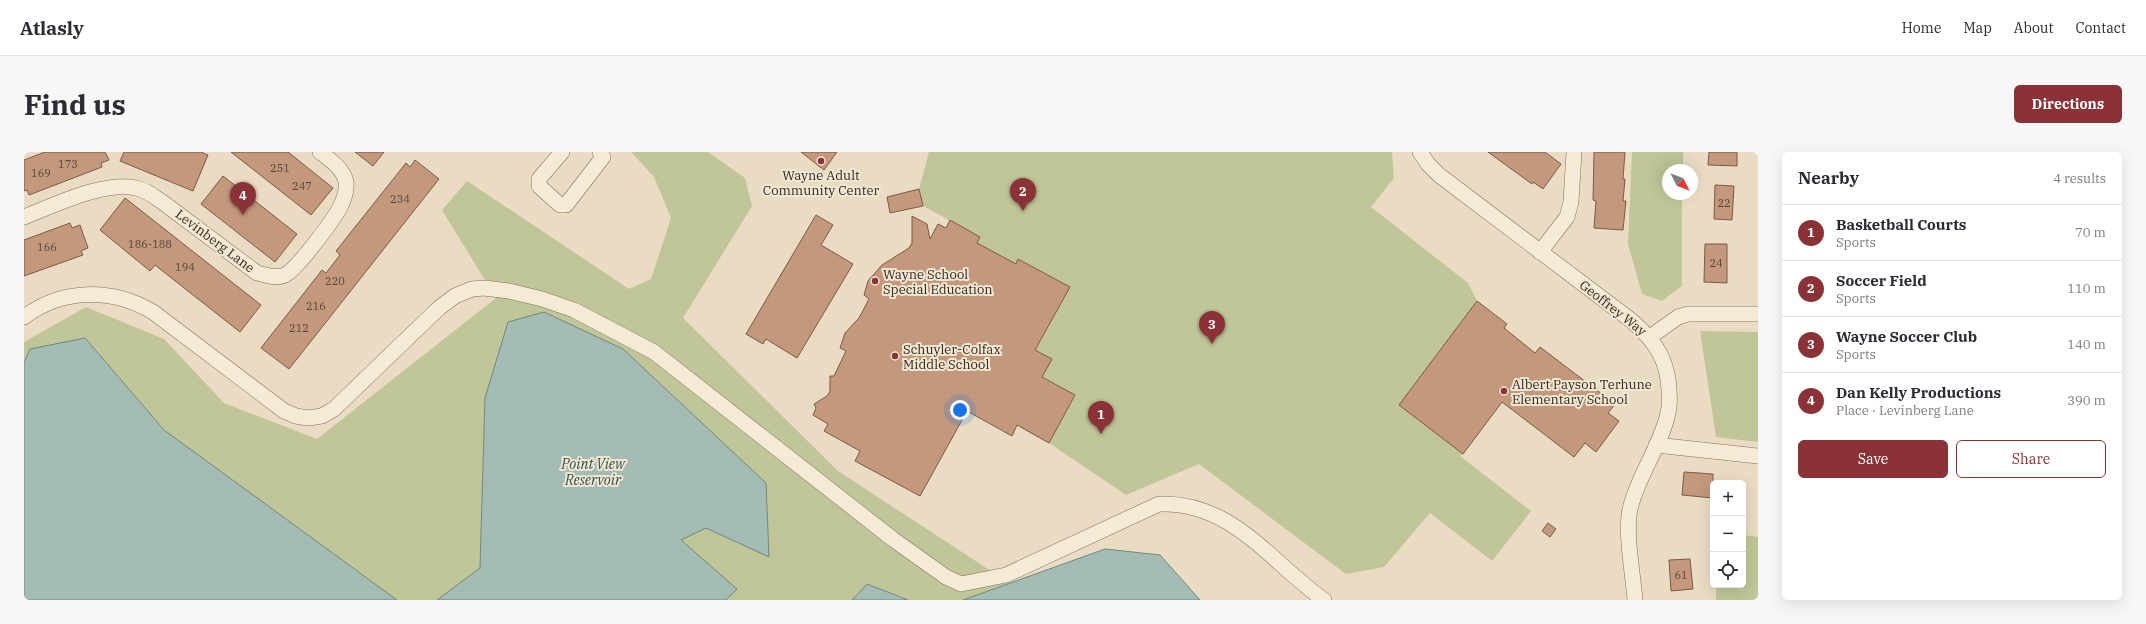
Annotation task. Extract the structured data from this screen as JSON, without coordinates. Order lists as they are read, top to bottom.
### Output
{
  "streets": {
    "street": ["Levinberg Lane", "Geoffrey Way"]
  },
  "water": ["Point View Reservoir"],
  "places": [
    "Wayne Adult Community Center",
    "Wayne School Special Education",
    "Schuyler-Colfax Middle School",
    "Albert Payson Terhune Elementary School"
  ],
  "house_numbers": [
    "173",
    "251",
    "169",
    "247",
    "234",
    "22",
    "186-188",
    "166",
    "24",
    "194",
    "220",
    "216",
    "212",
    "61"
  ],
  "north": "bottom right",
  "page": {
    "header": "Atlasly",
    "nav": [
      "Home",
      "Map",
      "About",
      "Contact"
    ],
    "buttons": [
      "Directions",
      ["Save", "Share"]
    ],
    "title": "Find us",
    "heading": ["Nearby", "4 results"],
    "pins": [
      "2",
      "4",
      "3",
      "1"
    ],
    "list": [
      {
        "mark": "1",
        "name": "Basketball Courts",
        "note": "Sports",
        "value": "70 m"
      },
      {
        "mark": "2",
        "name": "Soccer Field",
        "note": "Sports",
        "value": "110 m"
      },
      {
        "mark": "3",
        "name": "Wayne Soccer Club",
        "note": "Sports",
        "value": "140 m"
      },
      {
        "mark": "4",
        "name": "Dan Kelly Productions",
        "note": "Place · Levinberg Lane",
        "value": "390 m"
      }
    ],
    "map_buttons": ["+", "−"]
  }
}
